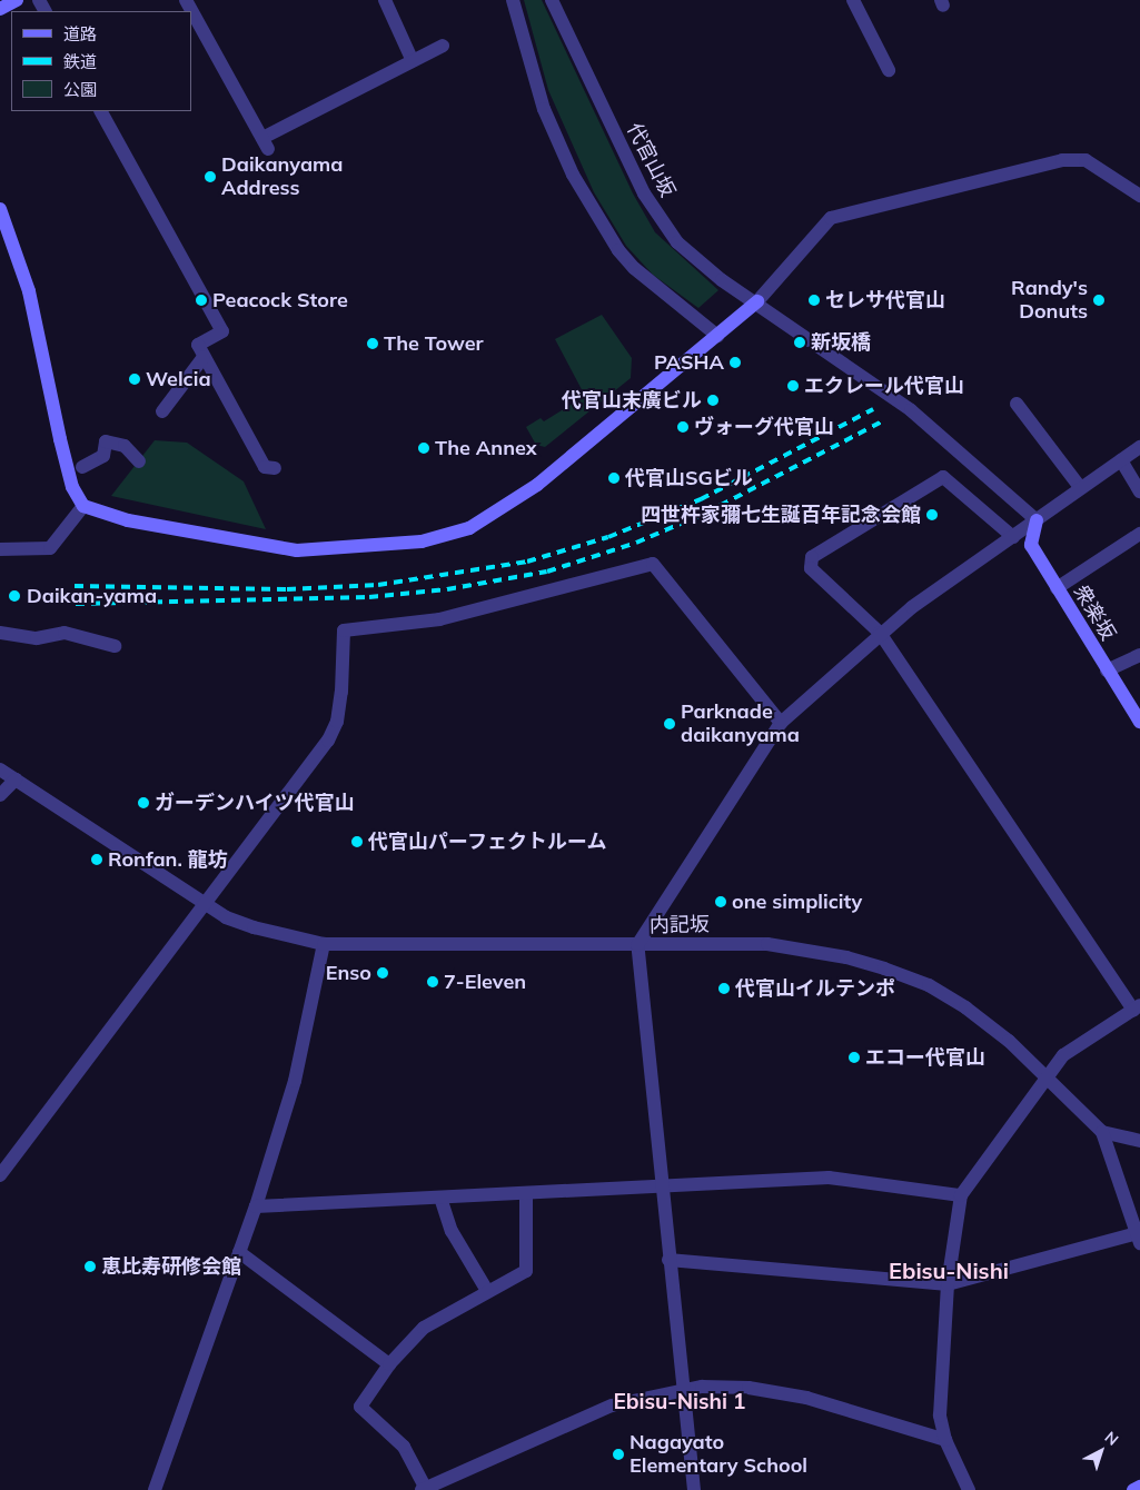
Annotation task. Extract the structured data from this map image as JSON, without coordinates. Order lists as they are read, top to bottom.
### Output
{
  "streets": {
    "street": ["代官山坂", "衆楽坂", "内記坂"]
  },
  "crossings": [
    ["代官山坂", "衆楽坂"]
  ],
  "districts": ["Ebisu-Nishi", "Ebisu-Nishi 1"],
  "places": [
    "Daikanyama Address",
    "Peacock Store",
    "セレサ代官山",
    "Randy's Donuts",
    "新坂橋",
    "The Tower",
    "PASHA",
    "Welcia",
    "エクレール代官山",
    "代官山末廣ビル",
    "ヴォーグ代官山",
    "The Annex",
    "代官山SGビル",
    "四世杵家彌七生誕百年記念会館",
    "Daikan-yama",
    "Parknade daikanyama",
    "ガーデンハイツ代官山",
    "代官山パーフェクトルーム",
    "Ronfan. 龍坊",
    "one simplicity",
    "Enso",
    "7-Eleven",
    "代官山イルテンポ",
    "エコー代官山",
    "恵比寿研修会館",
    "Nagayato Elementary School"
  ],
  "legend": ["道路", "鉄道", "公園"],
  "north": "top right"
}
